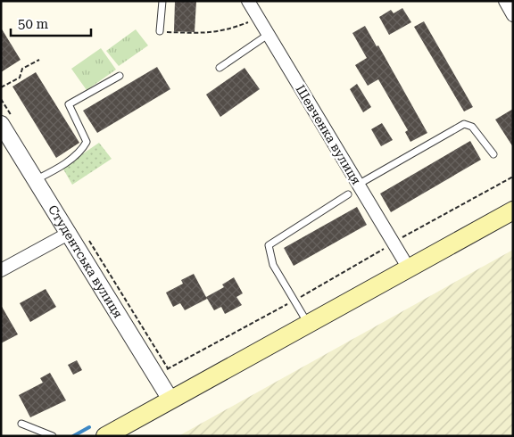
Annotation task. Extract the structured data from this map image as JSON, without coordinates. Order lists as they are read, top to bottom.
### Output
{
  "streets": {
    "street": ["Шевченка вулиця", "Студентська вулиця"]
  },
  "scale_bar": "50 m"
}
